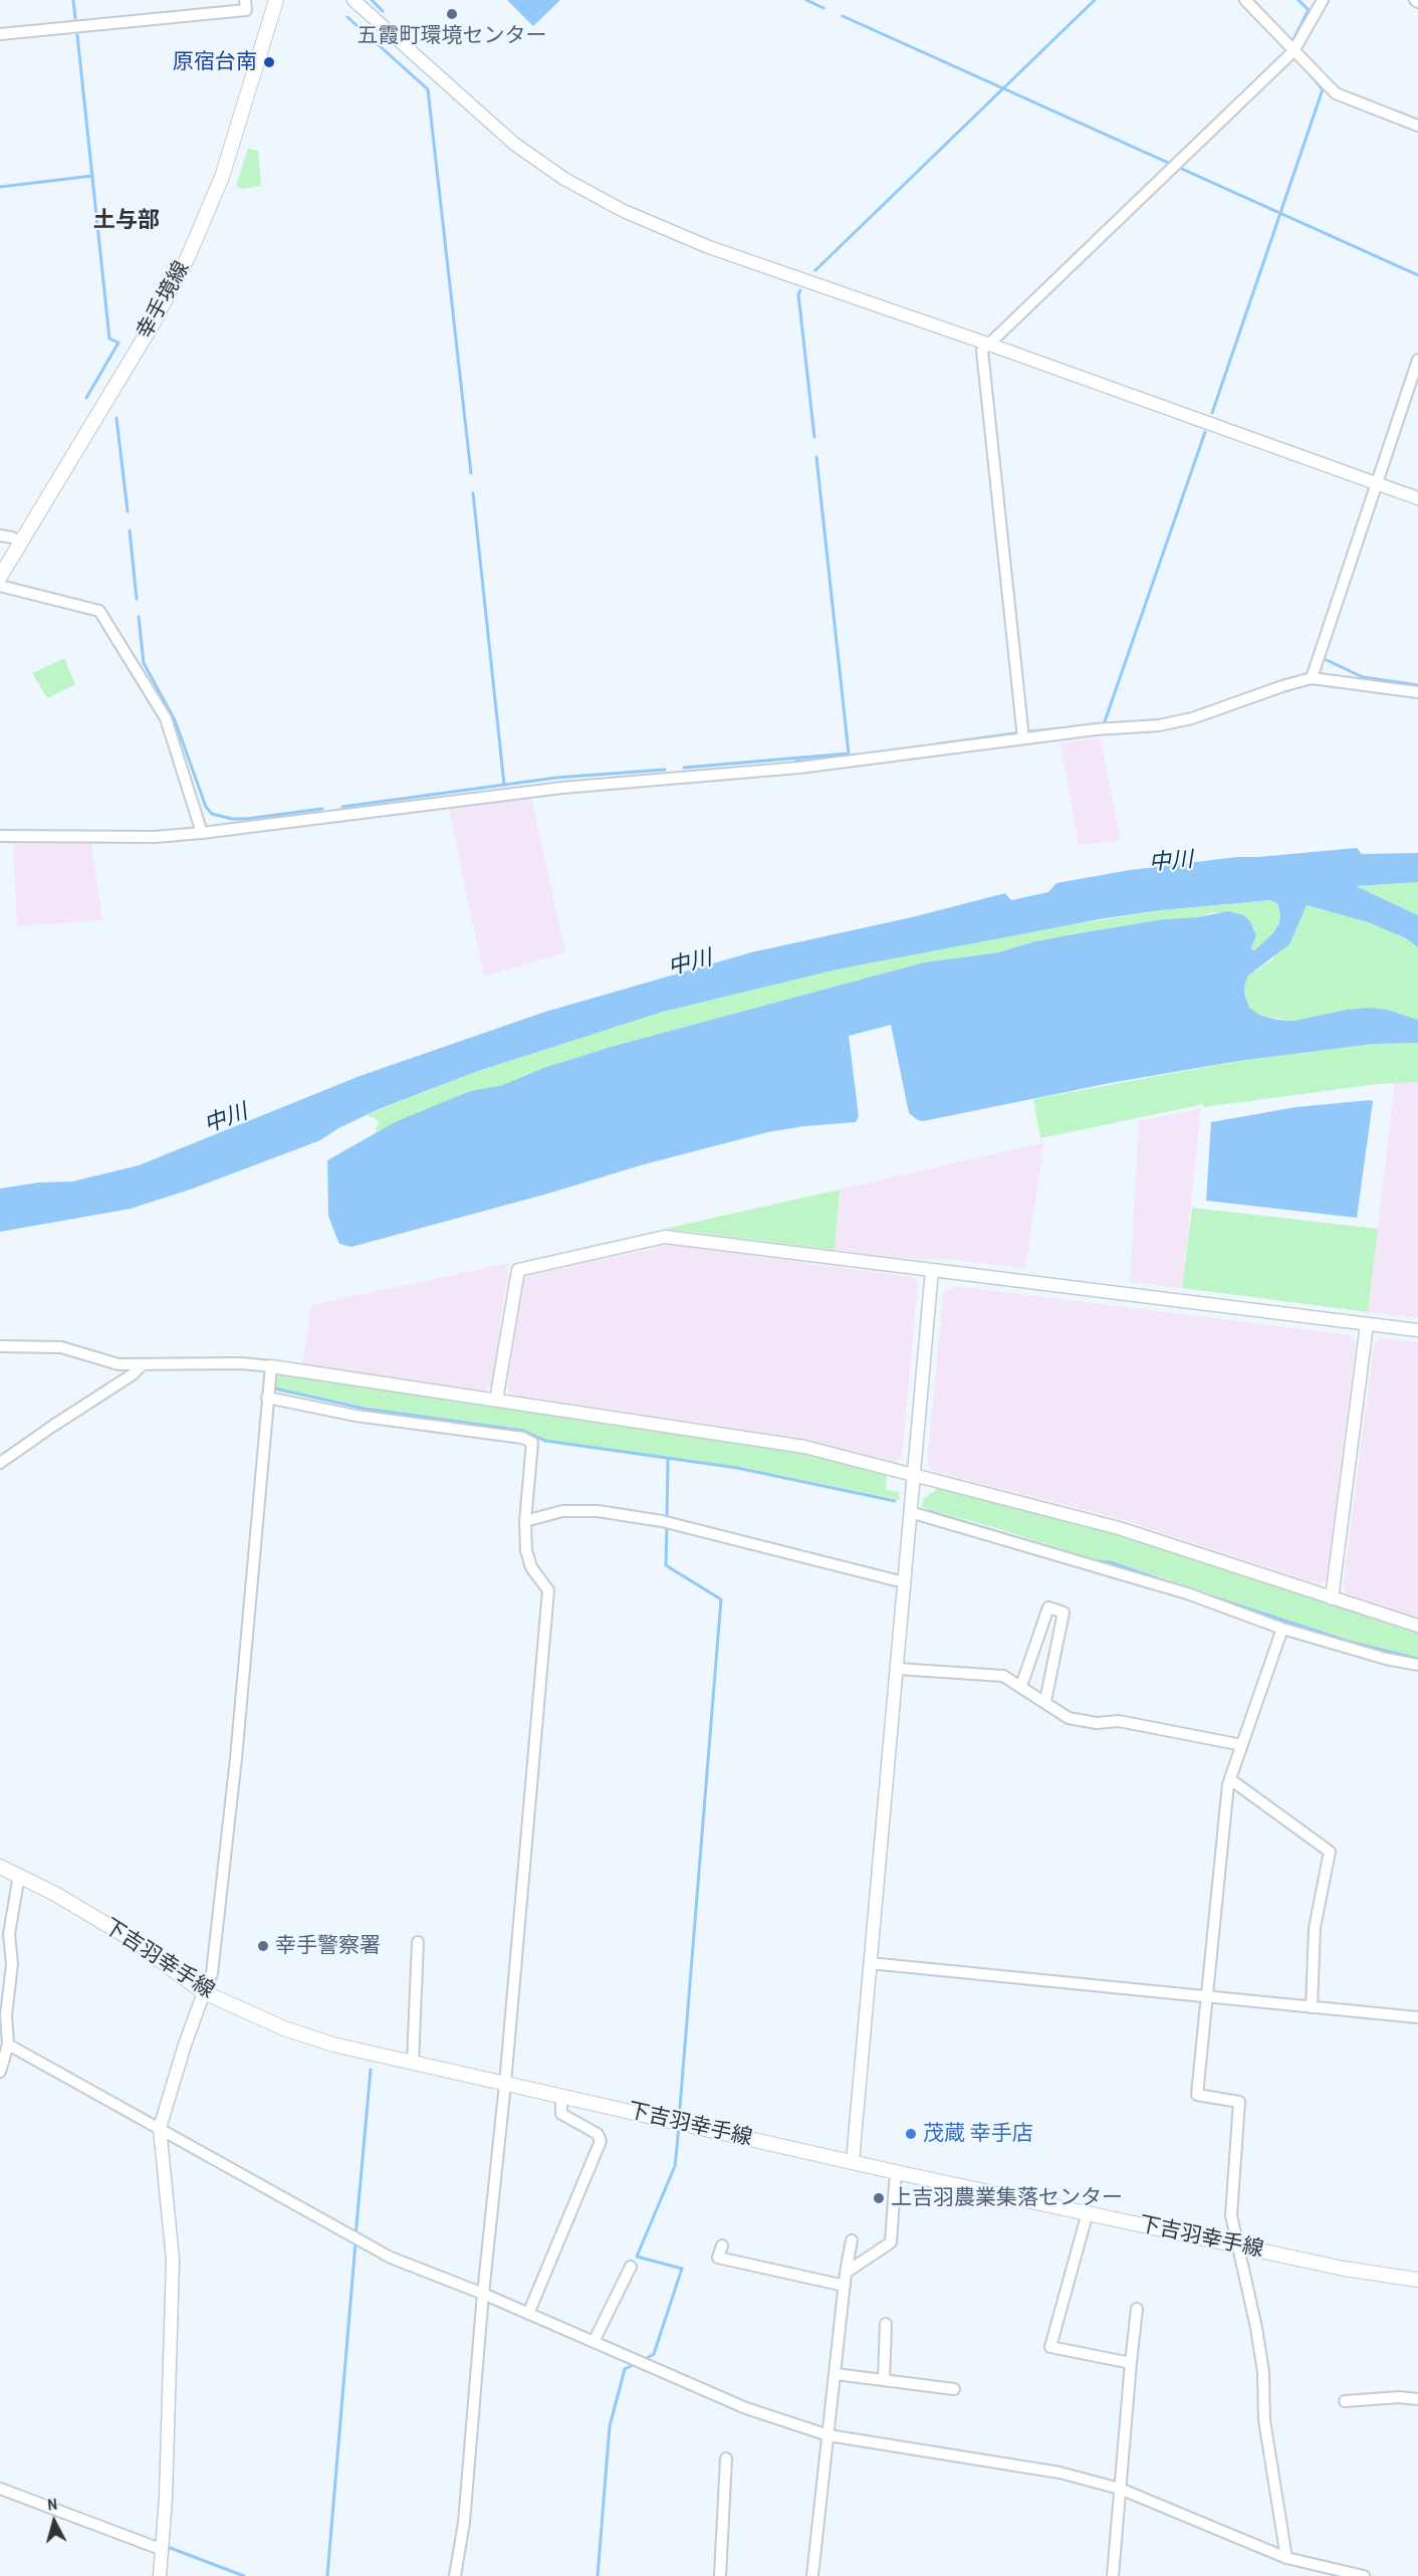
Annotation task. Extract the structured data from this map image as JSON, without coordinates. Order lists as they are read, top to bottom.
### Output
{
  "streets": {
    "main road": ["幸手境線", "下吉羽幸手線"]
  },
  "districts": ["土与部"],
  "water": ["中川"],
  "places": [
    "五霞町環境センター",
    "原宿台南",
    "幸手警察署",
    "茂蔵 幸手店",
    "上吉羽農業集落センター"
  ],
  "north": "top"
}
